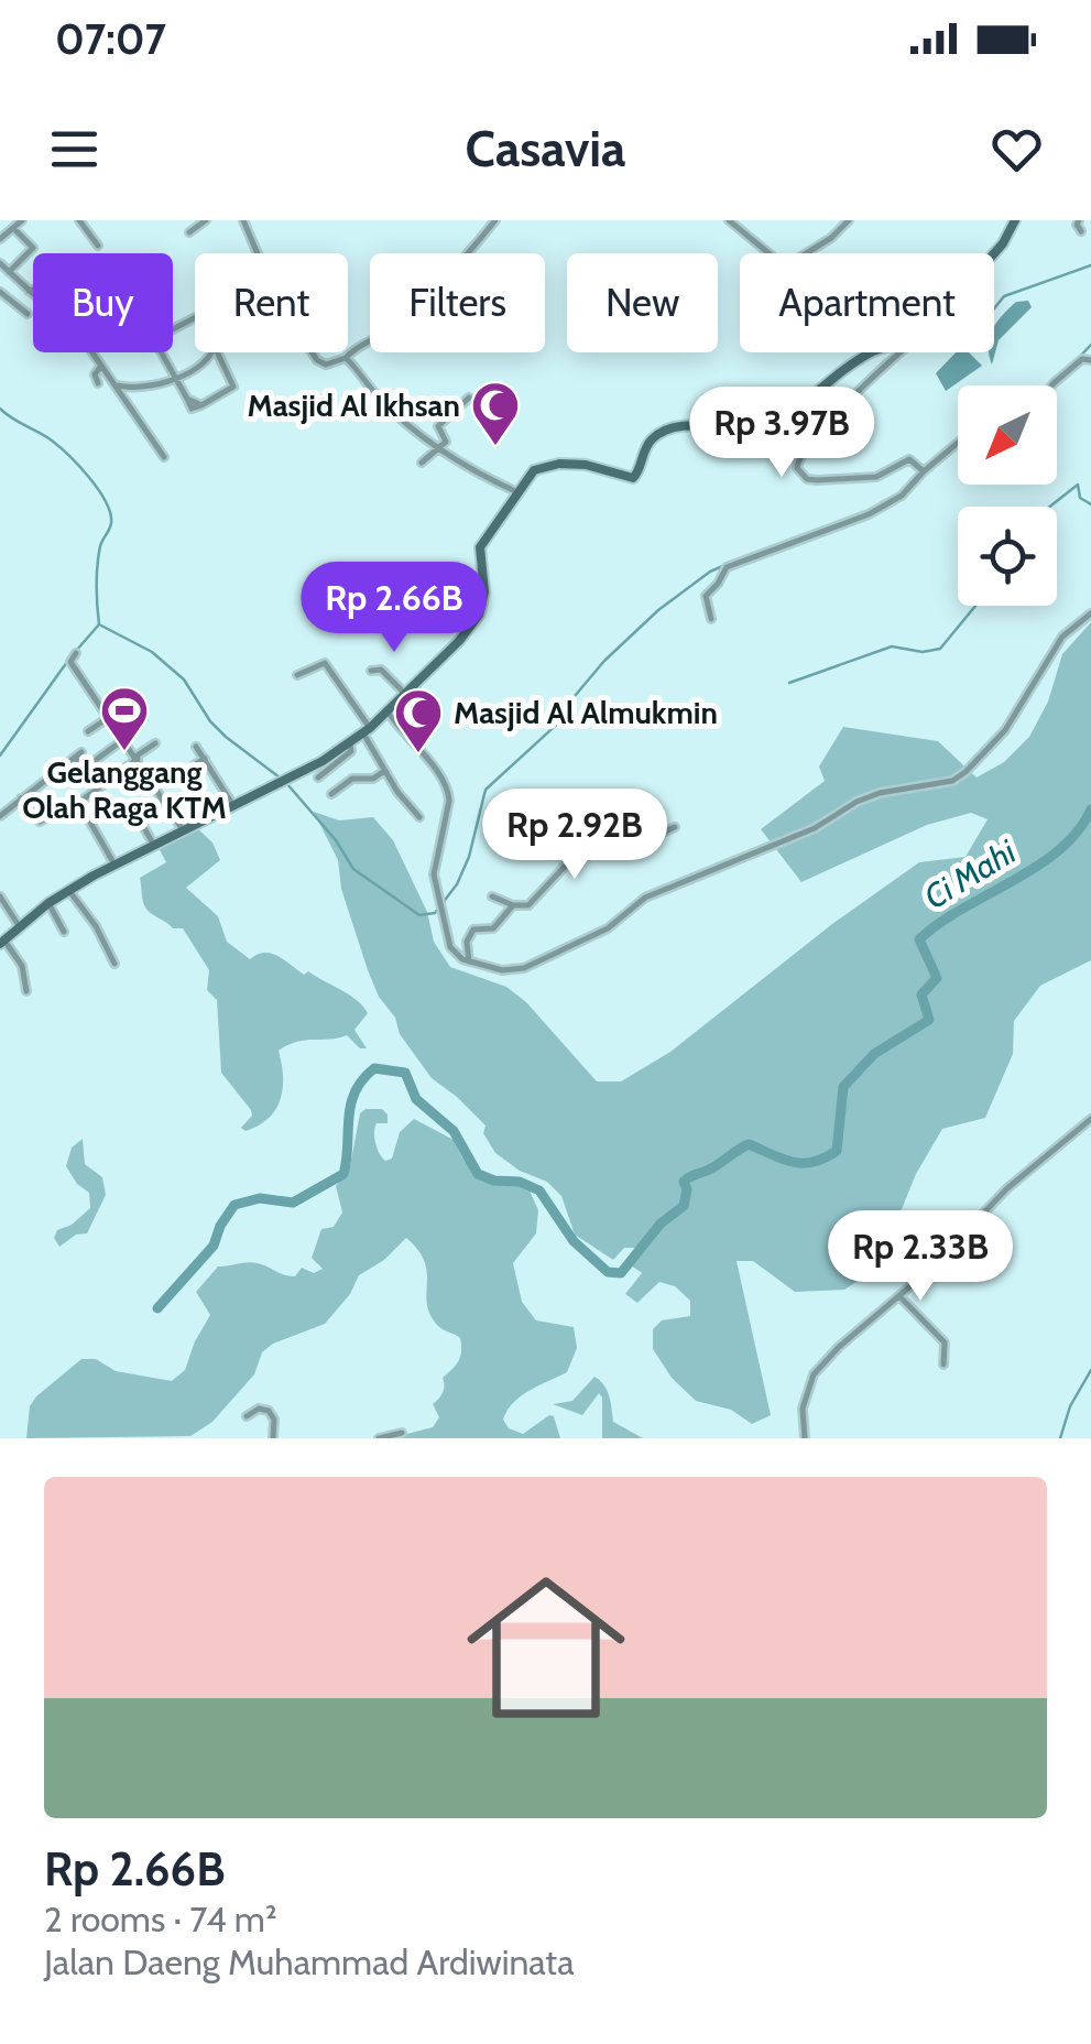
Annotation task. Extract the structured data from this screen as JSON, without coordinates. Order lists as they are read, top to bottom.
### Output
{
  "water": ["Ci Mahi"],
  "places": {
    "mosque": ["Masjid Al Ikhsan", "Masjid Al Almukmin"],
    "sports": ["Gelanggang Olah Raga KTM"]
  },
  "north": "bottom left",
  "page": {
    "status": "07:07",
    "header": "Casavia",
    "chip": [
      "Buy",
      "Rent",
      "Filters",
      "New",
      "Apartment"
    ],
    "price": [
      "Rp 3.97B",
      "Rp 2.66B",
      "Rp 2.92B",
      "Rp 2.33B"
    ],
    "list": [
      {
        "name": "Rp 2.66B",
        "note": "2 rooms · 74 m² · Jalan Daeng Muhammad Ardiwinata"
      }
    ]
  }
}
